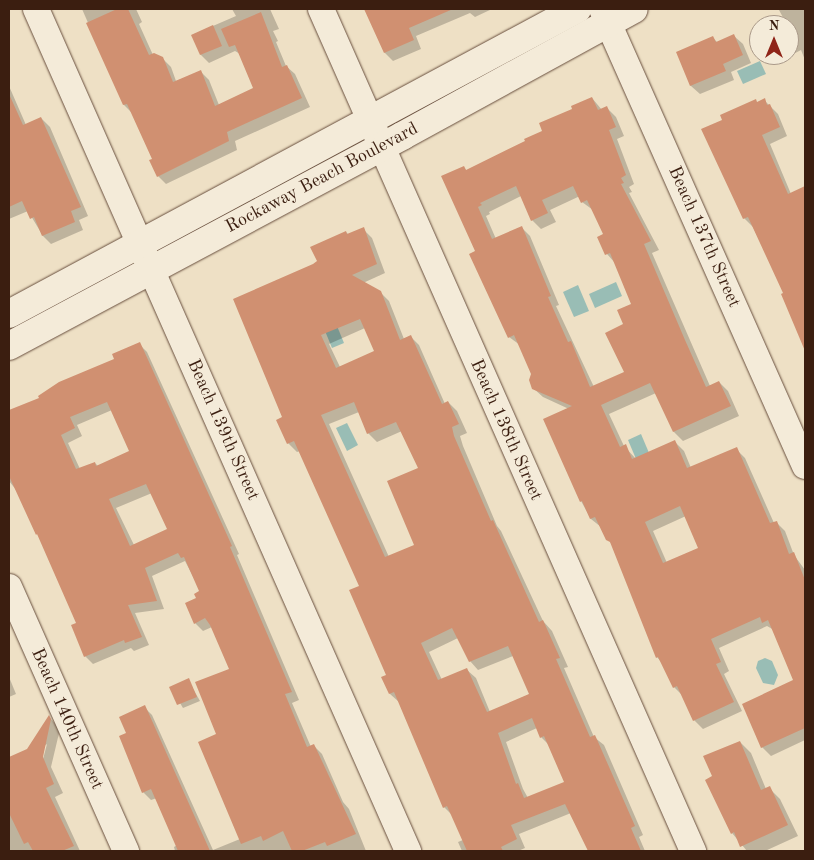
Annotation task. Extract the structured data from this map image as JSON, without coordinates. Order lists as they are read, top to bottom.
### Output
{
  "streets": {
    "street": [
      "Rockaway Beach Boulevard",
      "Beach 137th Street",
      "Beach 139th Street",
      "Beach 138th Street",
      "Beach 140th Street"
    ]
  },
  "crossings": [
    ["Rockaway Beach Boulevard", "Beach 137th Street"],
    ["Rockaway Beach Boulevard", "Beach 139th Street"],
    ["Rockaway Beach Boulevard", "Beach 138th Street"]
  ],
  "north": "top"
}
